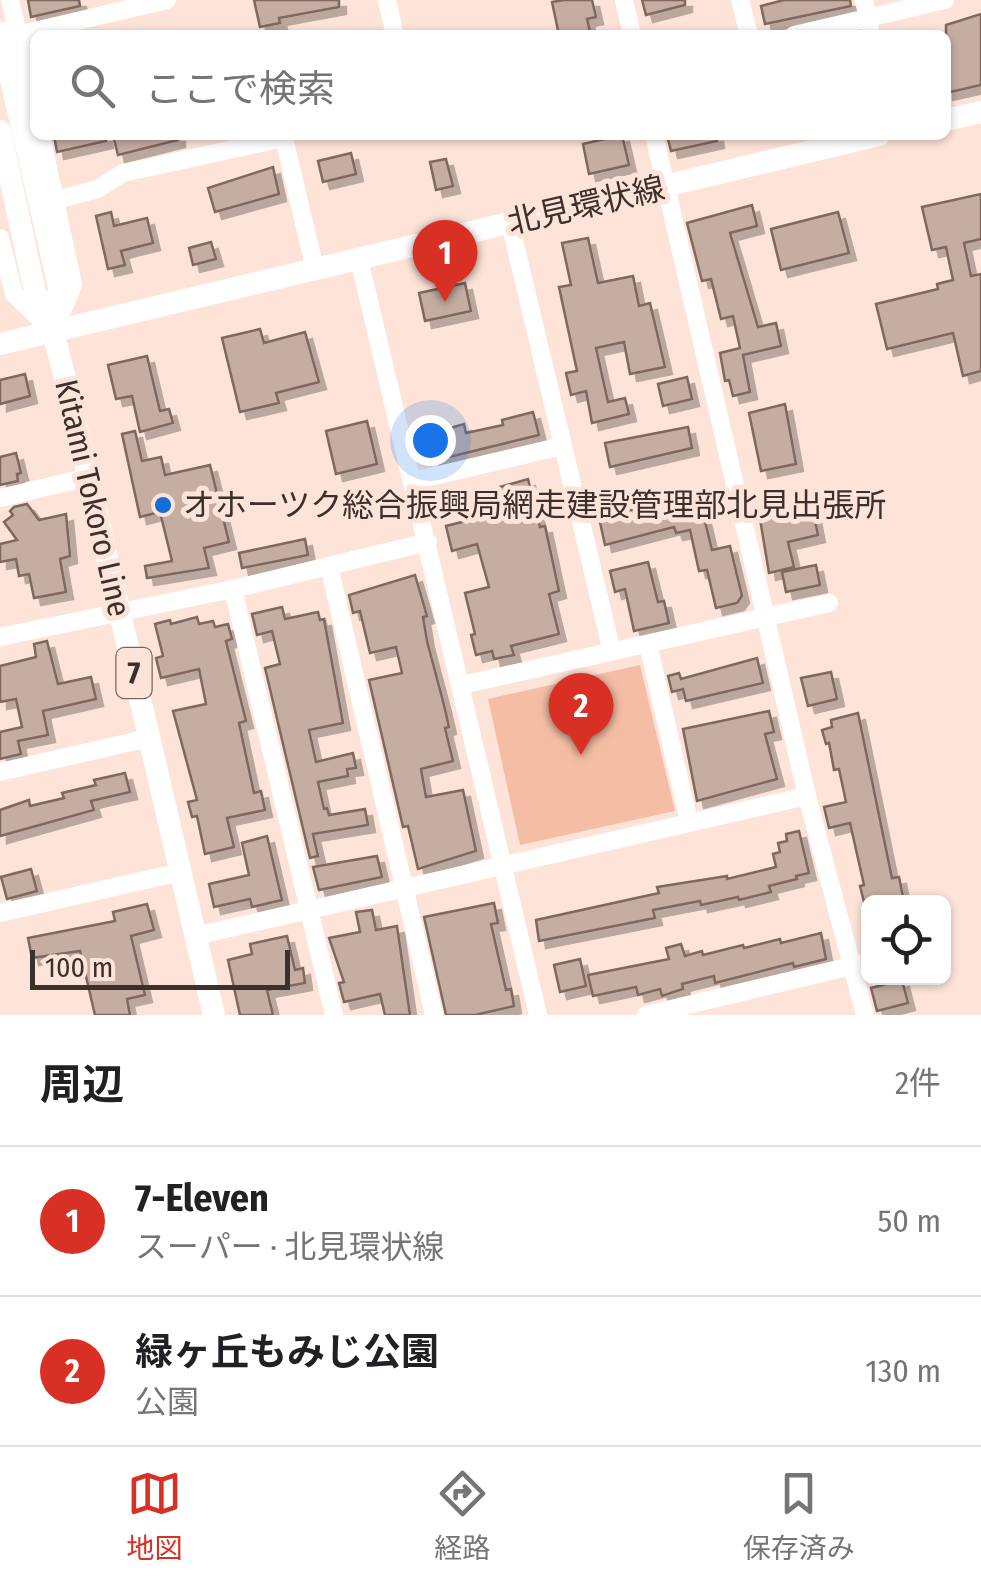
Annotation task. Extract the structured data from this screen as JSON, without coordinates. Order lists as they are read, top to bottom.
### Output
{
  "streets": {
    "main road": ["北見環状線", "Kitami Tokoro Line", "7"]
  },
  "crossings": [
    ["北見環状線", "Kitami Tokoro Line"]
  ],
  "places": ["オホーツク総合振興局網走建設管理部北見出張所"],
  "scale_bar": "100 m",
  "page": {
    "search": "ここで検索",
    "pins": ["1", "2"],
    "scale": "100 m",
    "heading": ["周辺", "2件"],
    "list": [
      {
        "mark": "1",
        "name": "7-Eleven",
        "note": "スーパー · 北見環状線",
        "value": "50 m"
      },
      {
        "mark": "2",
        "name": "緑ヶ丘もみじ公園",
        "note": "公園",
        "value": "130 m"
      }
    ],
    "nav": ["地図", "経路", "保存済み"]
  }
}
